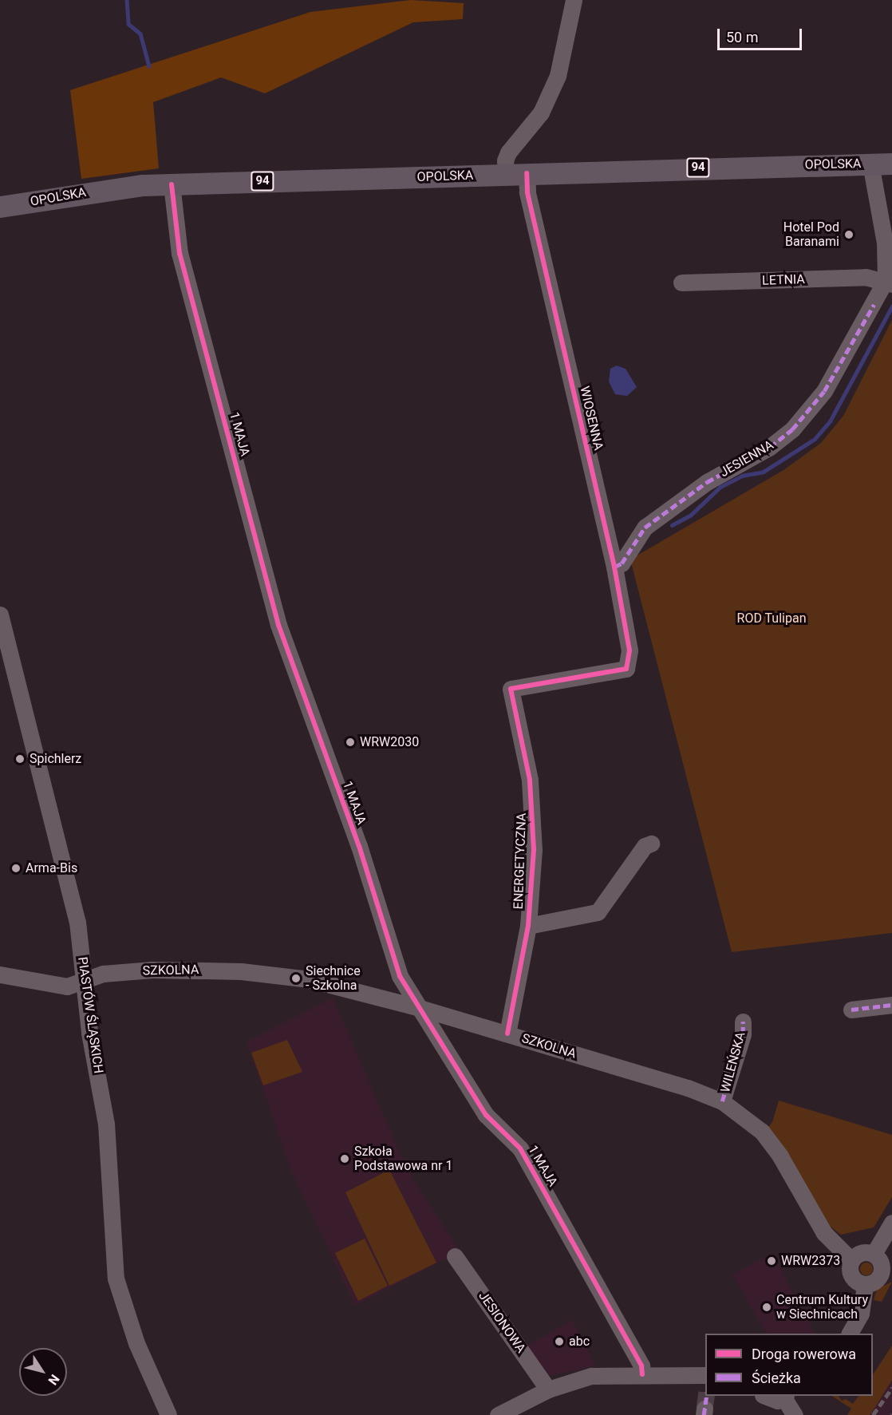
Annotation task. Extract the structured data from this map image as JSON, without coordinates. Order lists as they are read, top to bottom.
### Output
{
  "streets": {
    "main road": ["OPOLSKA", "94"],
    "street": [
      "LETNIA",
      "WIOSENNA",
      "1 MAJA",
      "JESIENNA",
      "ENERGETYCZNA",
      "SZKOLNA",
      "PIASTÓW ŚLĄSKICH",
      "WILEŃSKA",
      "JESIONOWA"
    ]
  },
  "crossings": [
    ["OPOLSKA", "WIOSENNA"],
    ["OPOLSKA", "1 MAJA"],
    ["LETNIA", "JESIENNA"],
    ["WIOSENNA", "JESIENNA"],
    ["WIOSENNA", "ENERGETYCZNA"],
    ["1 MAJA", "SZKOLNA"],
    ["ENERGETYCZNA", "SZKOLNA"],
    ["SZKOLNA", "PIASTÓW ŚLĄSKICH"],
    ["SZKOLNA", "WILEŃSKA"]
  ],
  "parks": ["ROD Tulipan"],
  "places": [
    "Hotel Pod Baranami",
    "WRW2030",
    "Spichlerz",
    "Arma-Bis",
    "Siechnice - Szkolna",
    "Szkoła Podstawowa nr 1",
    "WRW2373",
    "Centrum Kultury w Siechnicach",
    "abc"
  ],
  "legend": ["Droga rowerowa", "Ścieżka"],
  "scale_bar": "50 m",
  "north": "bottom right"
}
